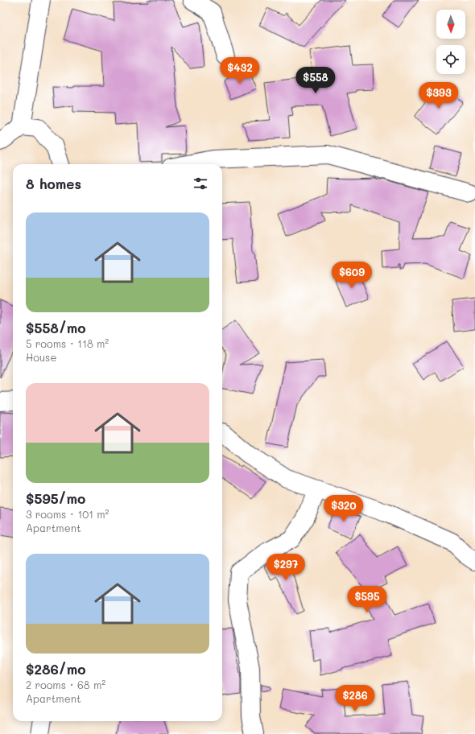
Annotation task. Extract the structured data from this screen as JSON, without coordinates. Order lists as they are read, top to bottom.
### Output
{
  "north": "bottom",
  "page": {
    "price": [
      "$432",
      "$558",
      "$393",
      "$609",
      "$320",
      "$297",
      "$595",
      "$286"
    ],
    "heading": "8 homes",
    "list": [
      {
        "name": "$558/mo",
        "note": "5 rooms · 118 m² · House"
      },
      {
        "name": "$595/mo",
        "note": "3 rooms · 101 m² · Apartment"
      },
      {
        "name": "$286/mo",
        "note": "2 rooms · 68 m² · Apartment"
      }
    ]
  }
}
